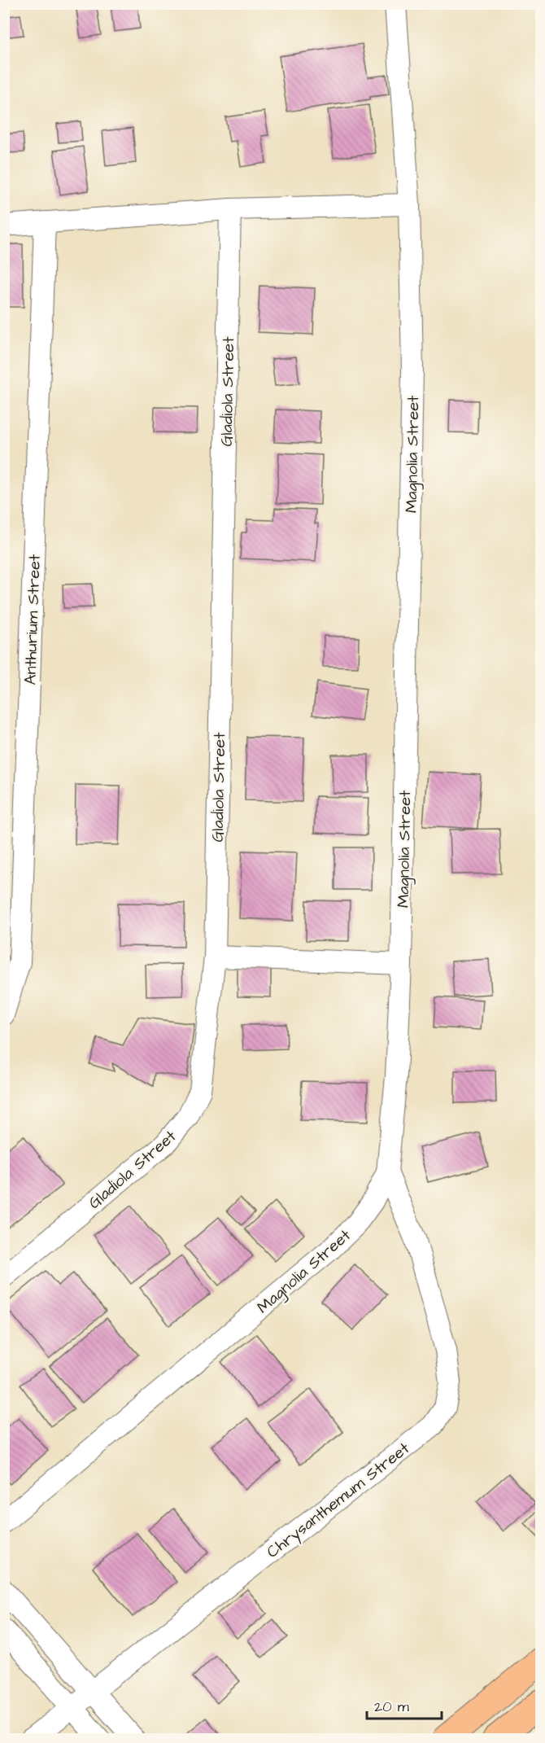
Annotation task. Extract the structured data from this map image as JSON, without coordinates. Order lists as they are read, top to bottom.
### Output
{
  "streets": {
    "street": [
      "Gladiola Street",
      "Magnolia Street",
      "Anthurium Street",
      "Chrysanthemum Street"
    ]
  },
  "crossings": [
    ["Magnolia Street", "Chrysanthemum Street"]
  ],
  "scale_bar": "20 m"
}
